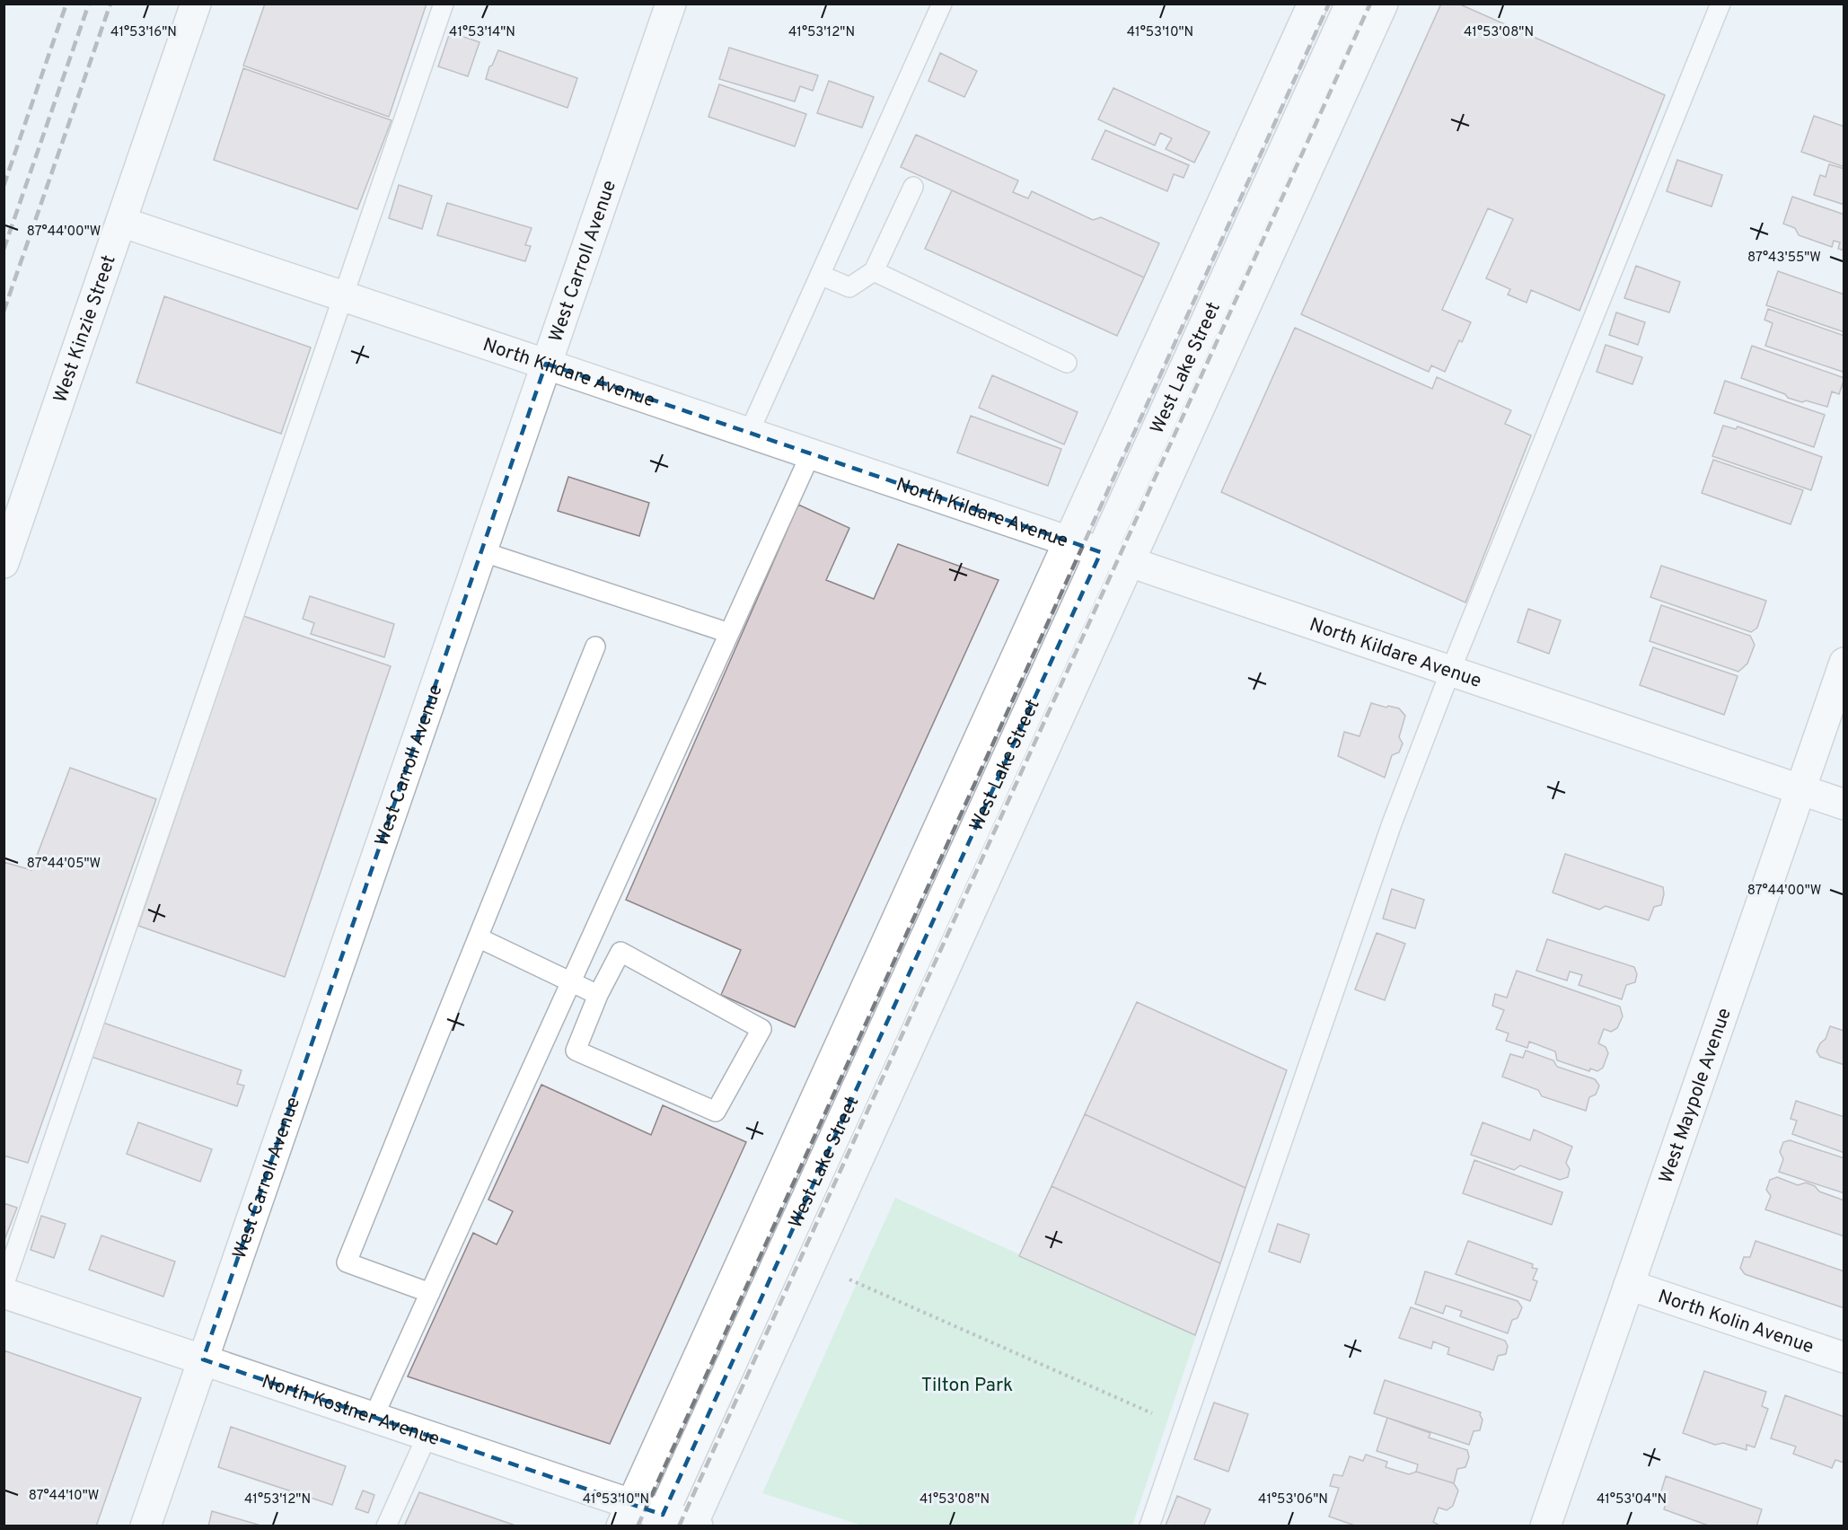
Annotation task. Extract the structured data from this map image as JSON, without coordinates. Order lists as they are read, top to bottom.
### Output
{
  "streets": {
    "street": [
      "West Carroll Avenue",
      "West Kinzie Street",
      "West Lake Street",
      "North Kildare Avenue",
      "West Maypole Avenue",
      "North Kolin Avenue",
      "North Kostner Avenue"
    ]
  },
  "crossings": [
    ["West Carroll Avenue", "North Kildare Avenue"],
    ["West Carroll Avenue", "North Kostner Avenue"],
    ["West Kinzie Street", "North Kildare Avenue"],
    ["West Lake Street", "North Kildare Avenue"],
    ["West Lake Street", "North Kostner Avenue"],
    ["North Kildare Avenue", "West Maypole Avenue"],
    ["West Maypole Avenue", "North Kolin Avenue"]
  ],
  "parks": ["Tilton Park"],
  "coordinates": [
    "41°53'16\"N",
    "41°53'14\"N",
    "41°53'12\"N",
    "41°53'08\"N",
    "41°53'10\"N",
    "87°44'00\"W",
    "87°43'55\"W",
    "87°44'05\"W",
    "87°44'10\"W",
    "41°53'06\"N",
    "41°53'04\"N"
  ]
}
